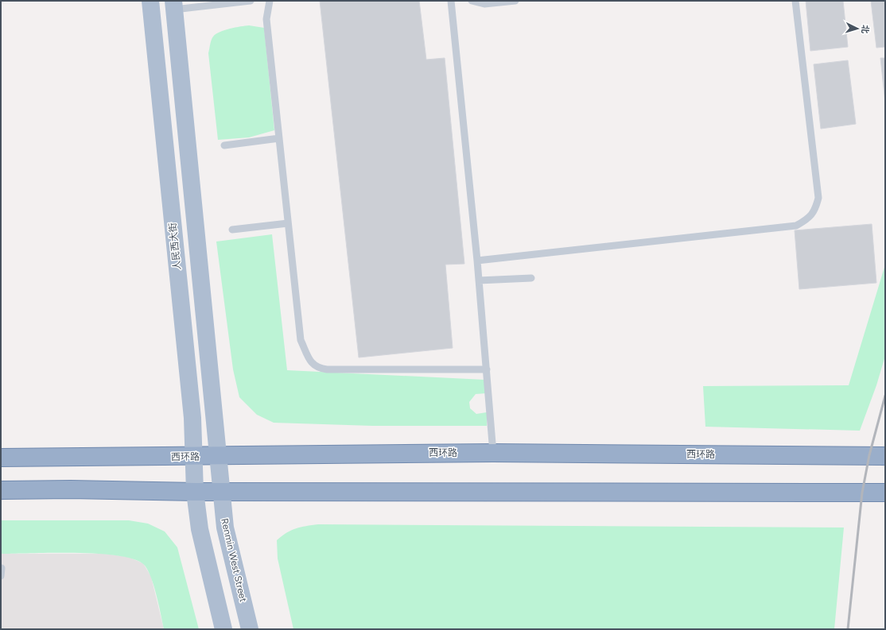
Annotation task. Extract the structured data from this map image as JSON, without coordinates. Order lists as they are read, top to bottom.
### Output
{
  "streets": {
    "highway": ["西环路"],
    "main road": ["人民西大街", "Renmin West Street"]
  },
  "crossings": [
    ["人民西大街", "西环路"]
  ],
  "north": "right"
}
